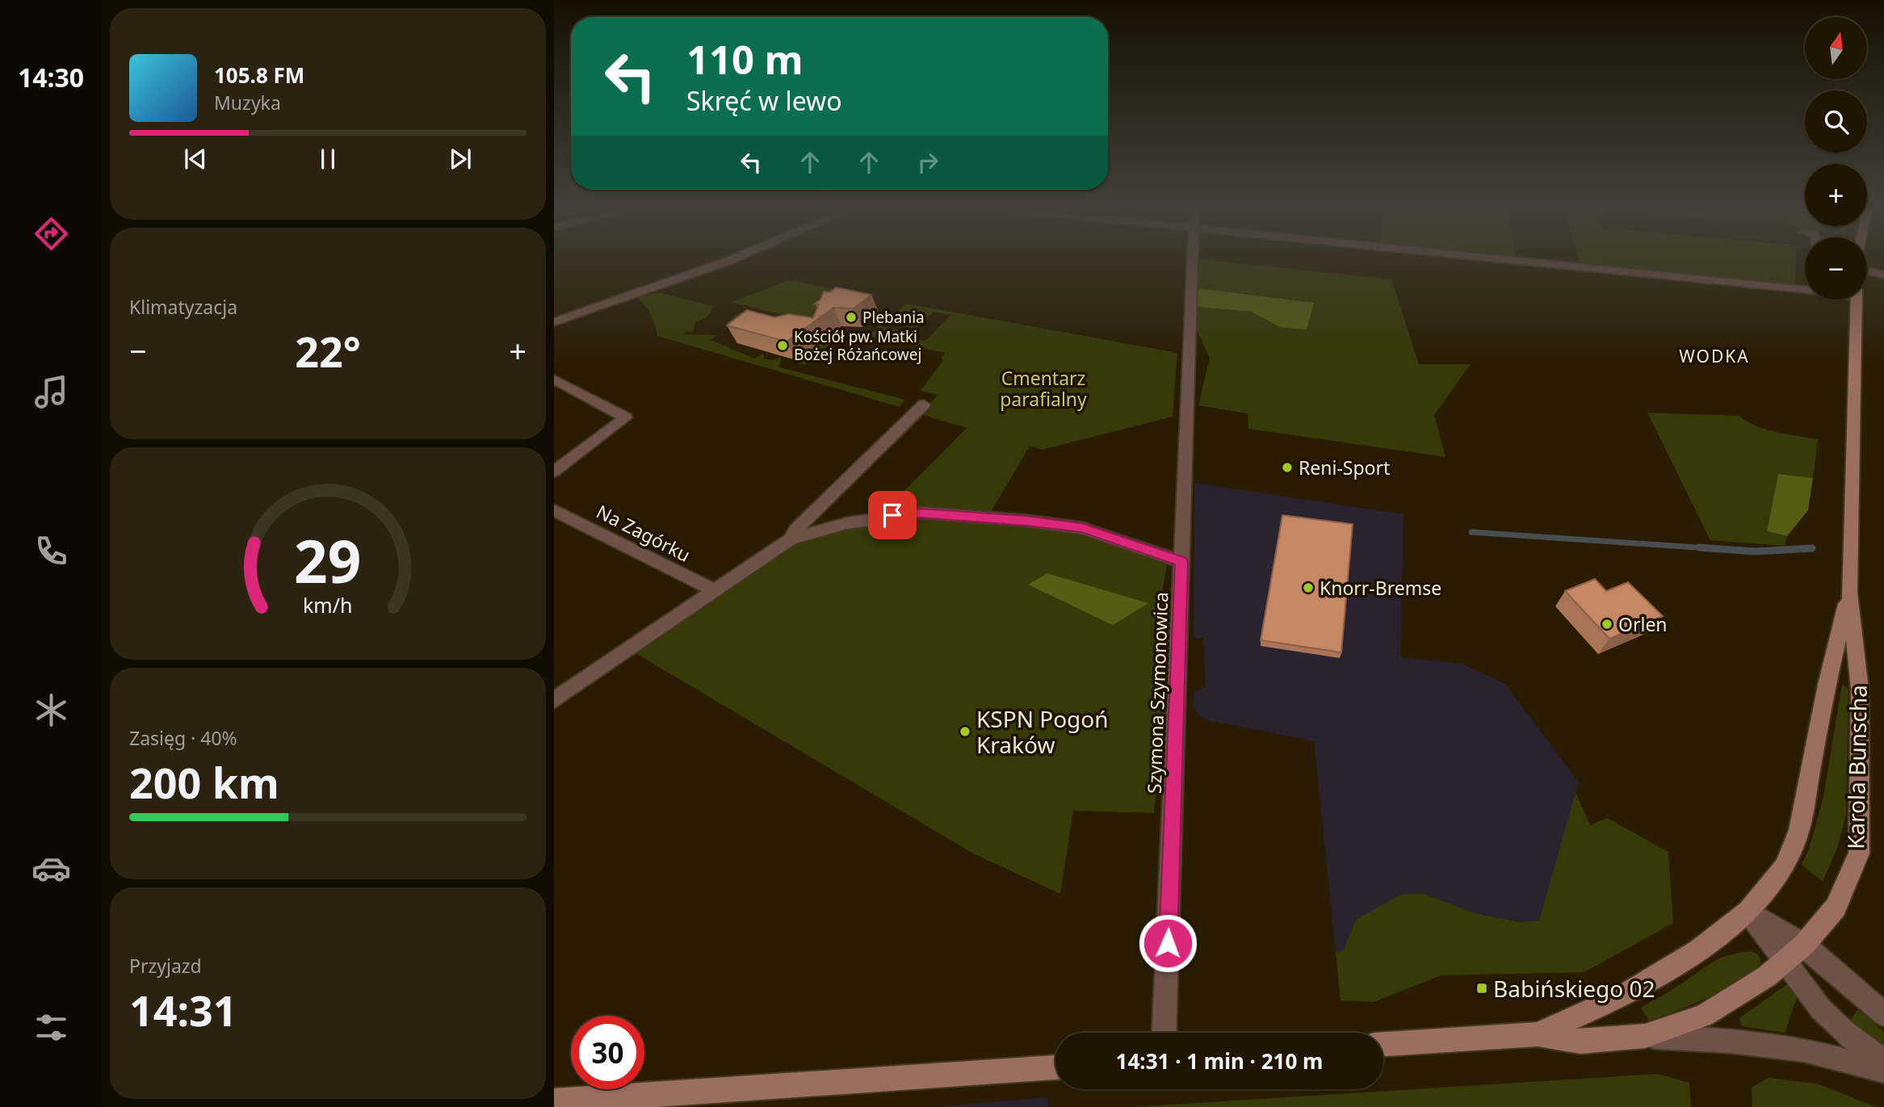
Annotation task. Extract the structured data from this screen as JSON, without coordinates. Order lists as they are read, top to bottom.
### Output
{
  "streets": {
    "main road": ["Karola Bunscha"],
    "street": ["Na Zagórku", "Szymona Szymonowica"]
  },
  "districts": ["WODKA"],
  "parks": ["Cmentarz parafialny"],
  "places": {
    "other": [
      "Plebania",
      "Kościół pw. Matki Bożej Różańcowej",
      "Reni-Sport",
      "Knorr-Bremse",
      "Orlen",
      "KSPN Pogoń Kraków"
    ],
    "transit": ["Babińskiego 02"]
  },
  "north": "top",
  "page": {
    "tabs": "14:30",
    "map_buttons": ["+", "−"],
    "turn": ["110 m", "Skręć w lewo"],
    "song": ["105.8 FM", "Muzyka"],
    "tile": [
      "Klimatyzacja",
      ["Zasięg · 40%", "200 km"],
      ["Przyjazd", "14:31"]
    ],
    "heat": ["−", "22°", "+"],
    "limit": "30",
    "trip": "14:31 · 1 min · 210 m",
    "gauge": ["29", "km/h"]
  }
}
